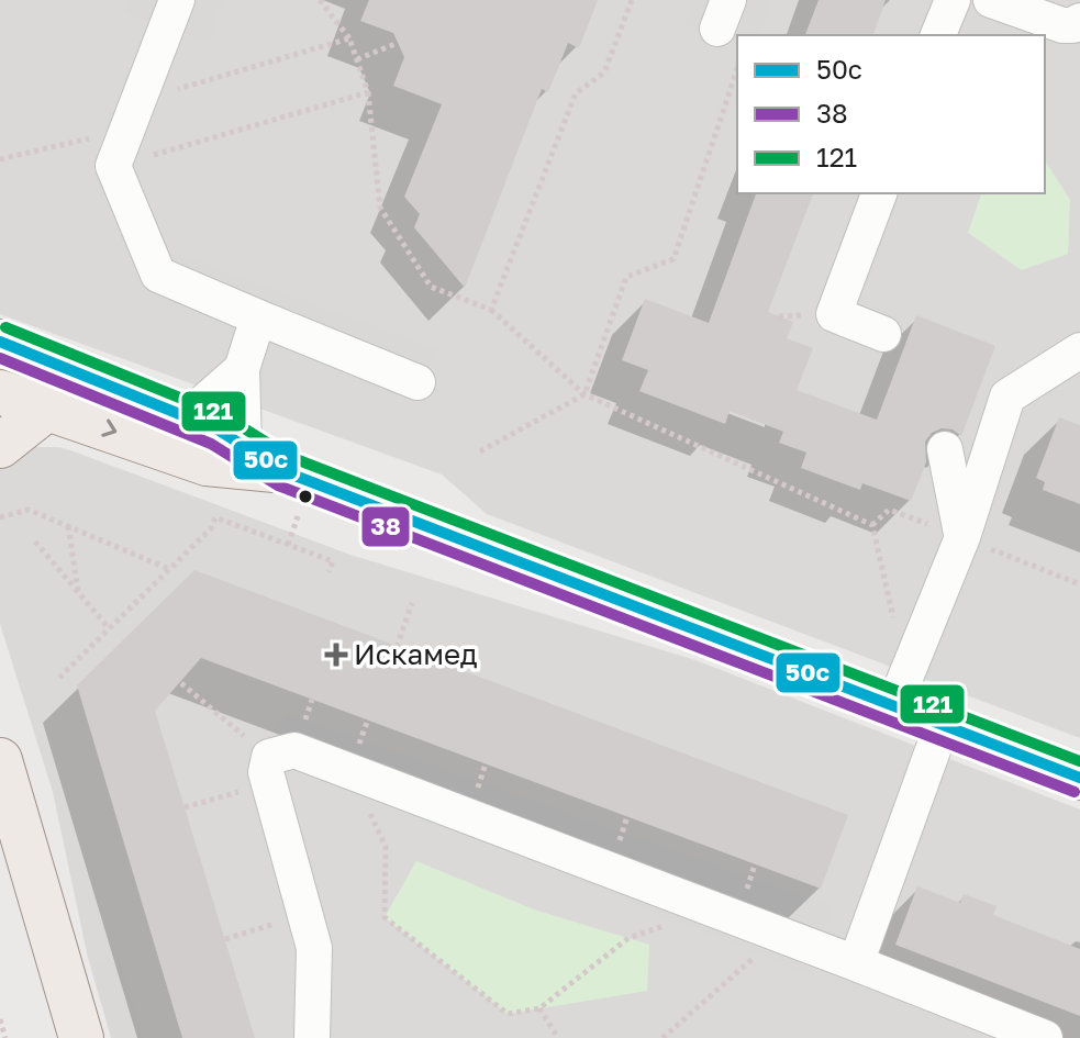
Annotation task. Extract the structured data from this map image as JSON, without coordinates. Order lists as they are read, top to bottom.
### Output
{
  "places": {
    "health": ["Искамед"]
  },
  "lines": ["transit line 121", "transit line 50с", "transit line 38"],
  "legend": ["50с", "38", "121"]
}
